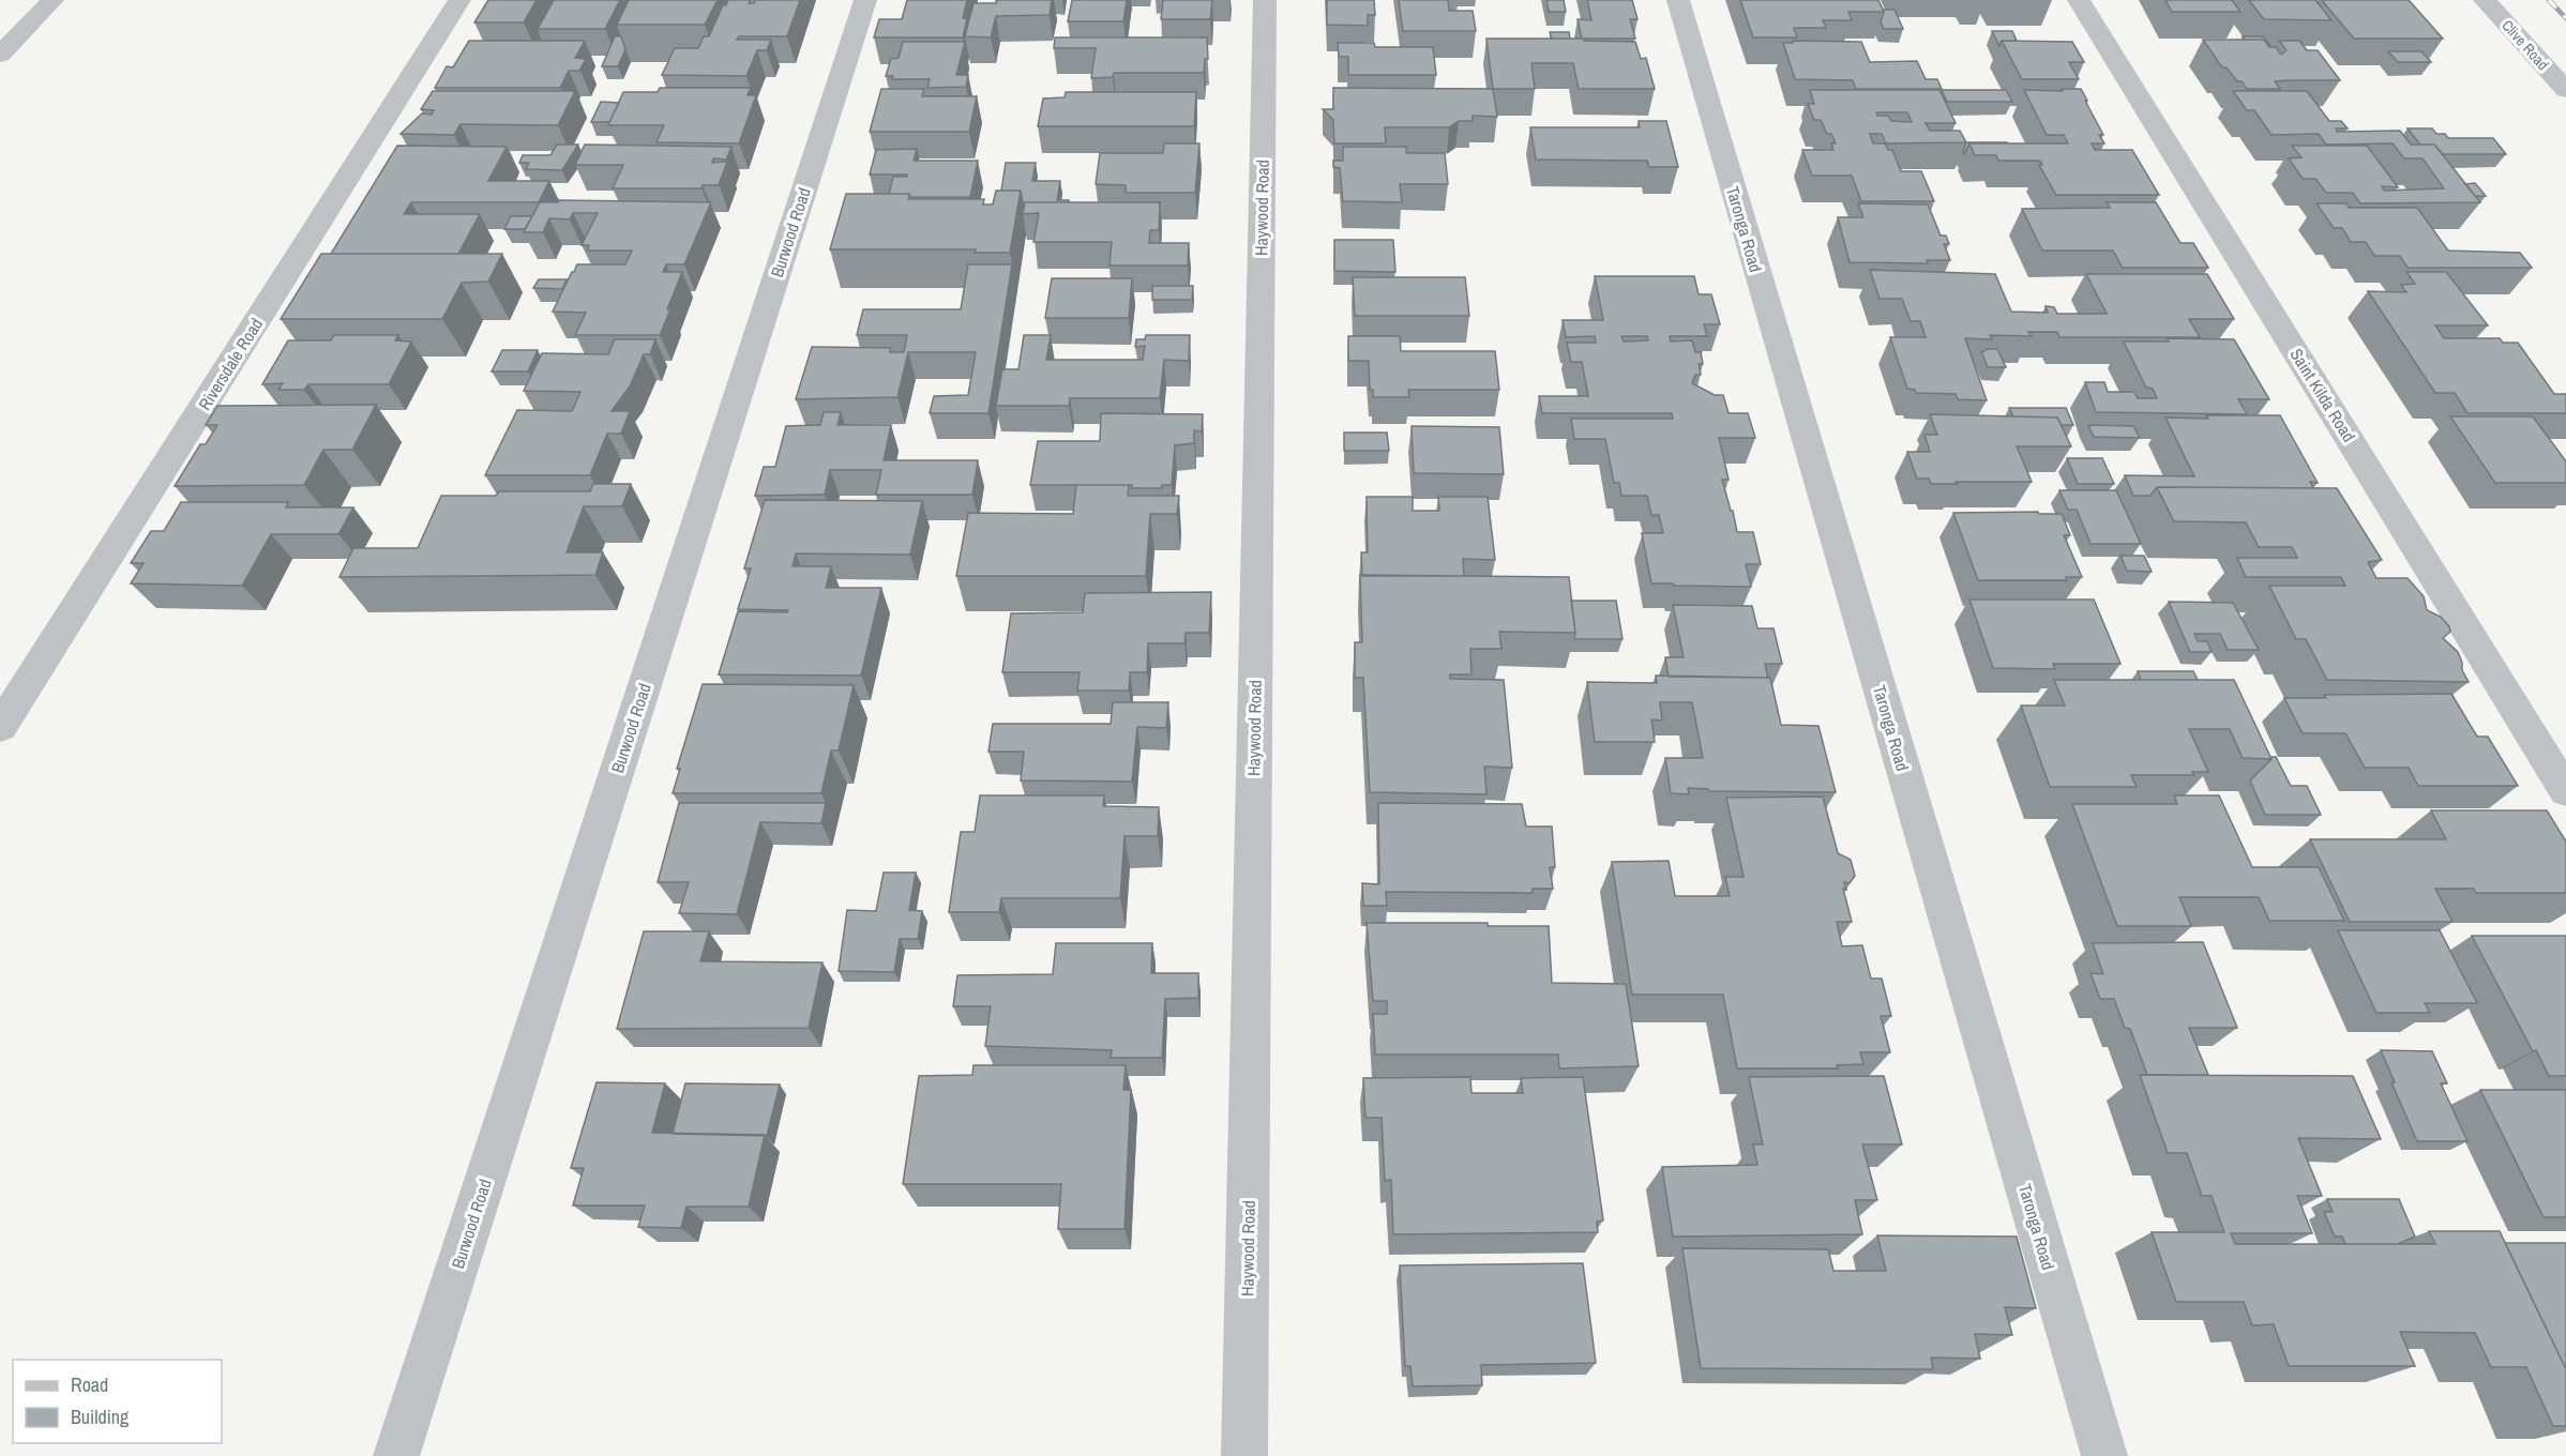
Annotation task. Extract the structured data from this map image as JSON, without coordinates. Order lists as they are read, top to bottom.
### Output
{
  "streets": {
    "street": [
      "Clive Road",
      "Haywood Road",
      "Taronga Road",
      "Burwood Road",
      "Riversdale Road",
      "Saint Kilda Road"
    ]
  },
  "legend": ["Road", "Building"]
}
